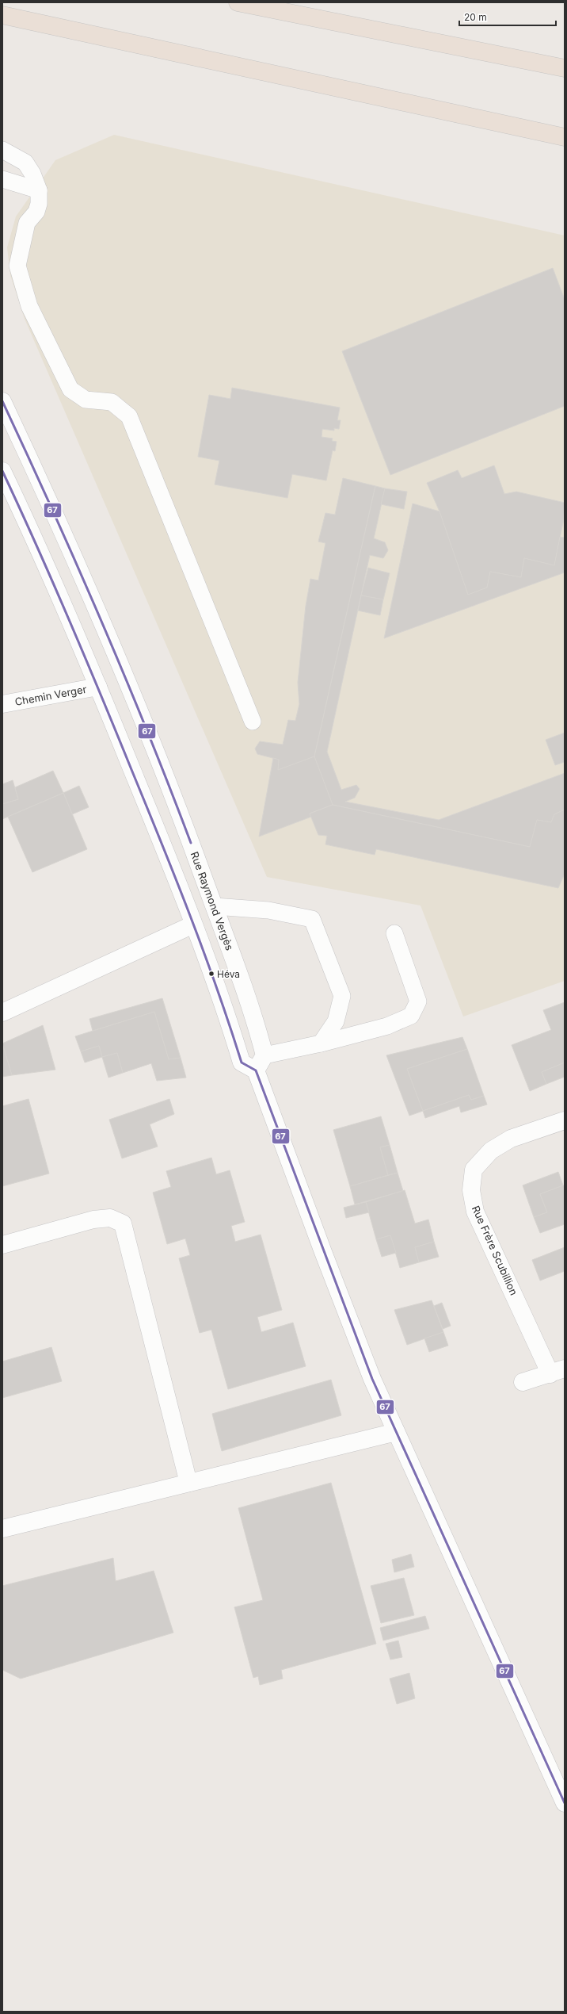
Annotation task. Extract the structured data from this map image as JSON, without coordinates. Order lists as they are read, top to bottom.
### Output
{
  "streets": {
    "main road": ["Chemin Verger", "Rue Raymond Vergès", "Rue Frère Scubillion"]
  },
  "places": ["Héva"],
  "lines": ["transit line 67"],
  "scale_bar": "20 m"
}
